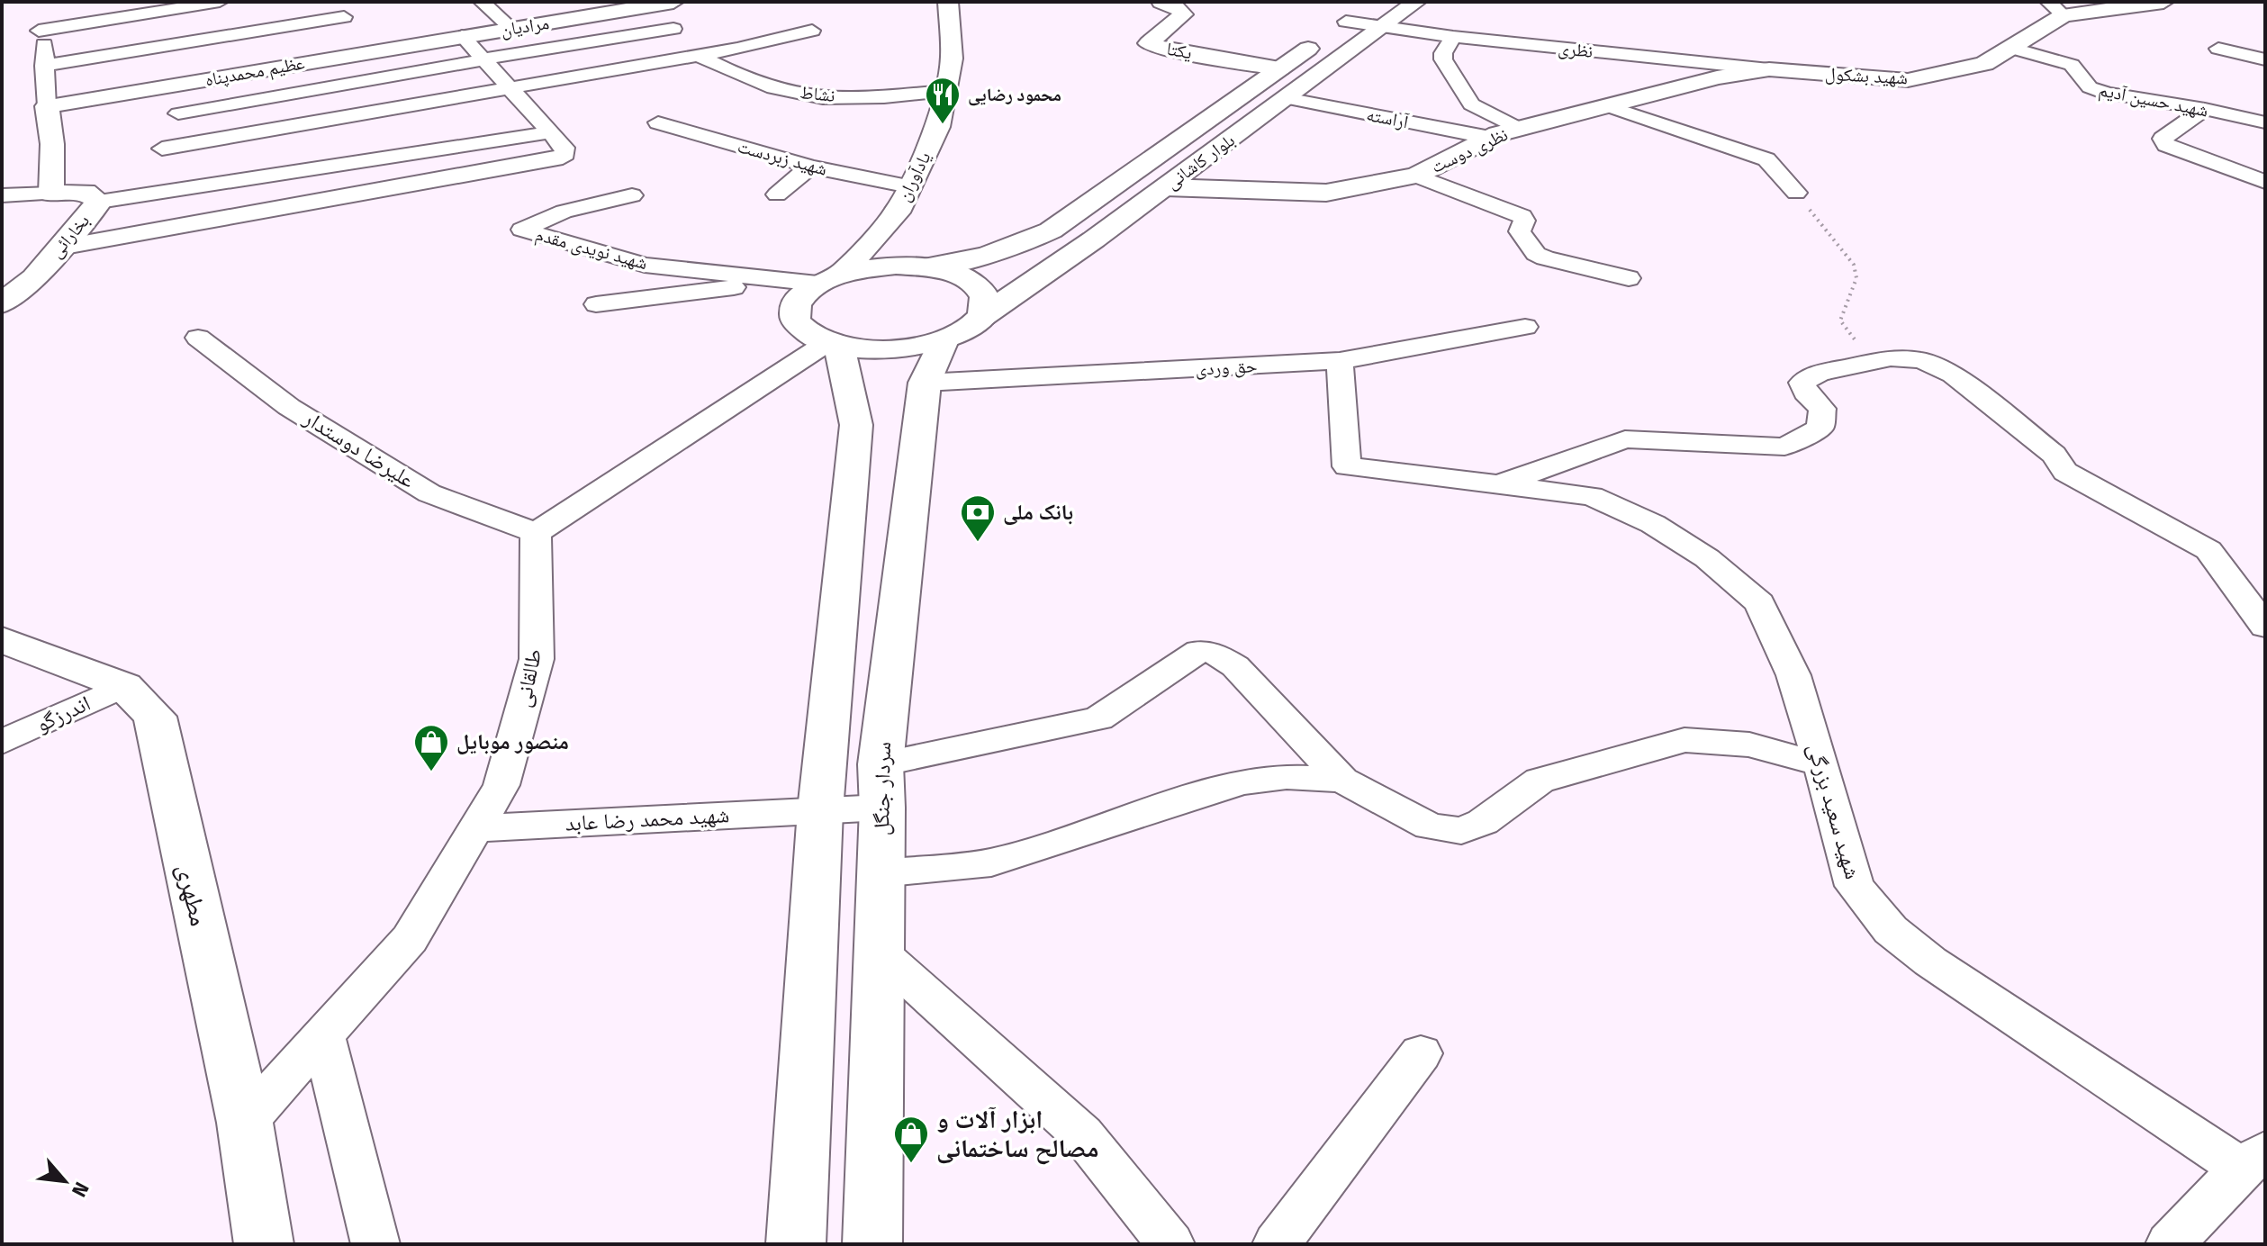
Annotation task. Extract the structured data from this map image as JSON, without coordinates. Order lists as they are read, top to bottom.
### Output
{
  "streets": {
    "main road": [
      "مرادیان",
      "یکتا",
      "عظیم محمدپناه",
      "شهید بشکول",
      "نظری دوست",
      "بلوار کاشانی",
      "یادآوران",
      "بخارائی",
      "سردار جنگل",
      "مطهری"
    ],
    "street": [
      "نظری",
      "نشاط",
      "شهید حسین آدیم",
      "آراسته",
      "شهید زبردست",
      "شهید نویدی مقدم",
      "حق وردی",
      "علیرضا دوستدار",
      "طالقانی",
      "اندرزگو",
      "شهید سعید بزرگی",
      "شهید محمد رضا عابد"
    ]
  },
  "crossings": [
    ["مرادیان", "عظیم محمدپناه"],
    ["نظری", "شهید بشکول"],
    ["نظری", "نظری دوست"],
    ["نظری", "بلوار کاشانی"],
    ["یکتا", "بلوار کاشانی"],
    ["شهید بشکول", "شهید حسین آدیم"],
    ["شهید بشکول", "نظری دوست"],
    ["نشاط", "یادآوران"],
    ["آراسته", "نظری دوست"],
    ["آراسته", "بلوار کاشانی"],
    ["نظری دوست", "بلوار کاشانی"],
    ["شهید زبردست", "یادآوران"],
    ["بلوار کاشانی", "یادآوران"],
    ["بلوار کاشانی", "سردار جنگل"],
    ["حق وردی", "سردار جنگل"],
    ["حق وردی", "شهید سعید بزرگی"],
    ["علیرضا دوستدار", "طالقانی"],
    ["طالقانی", "شهید محمد رضا عابد"],
    ["طالقانی", "مطهری"],
    ["اندرزگو", "مطهری"],
    ["سردار جنگل", "شهید محمد رضا عابد"]
  ],
  "places": {
    "restaurant": ["محمود رضایی"],
    "bank": ["بانک ملی"],
    "shop": ["منصور موبایل", "ابزار آلات و مصالح ساختمانی"]
  },
  "north": "bottom right"
}
